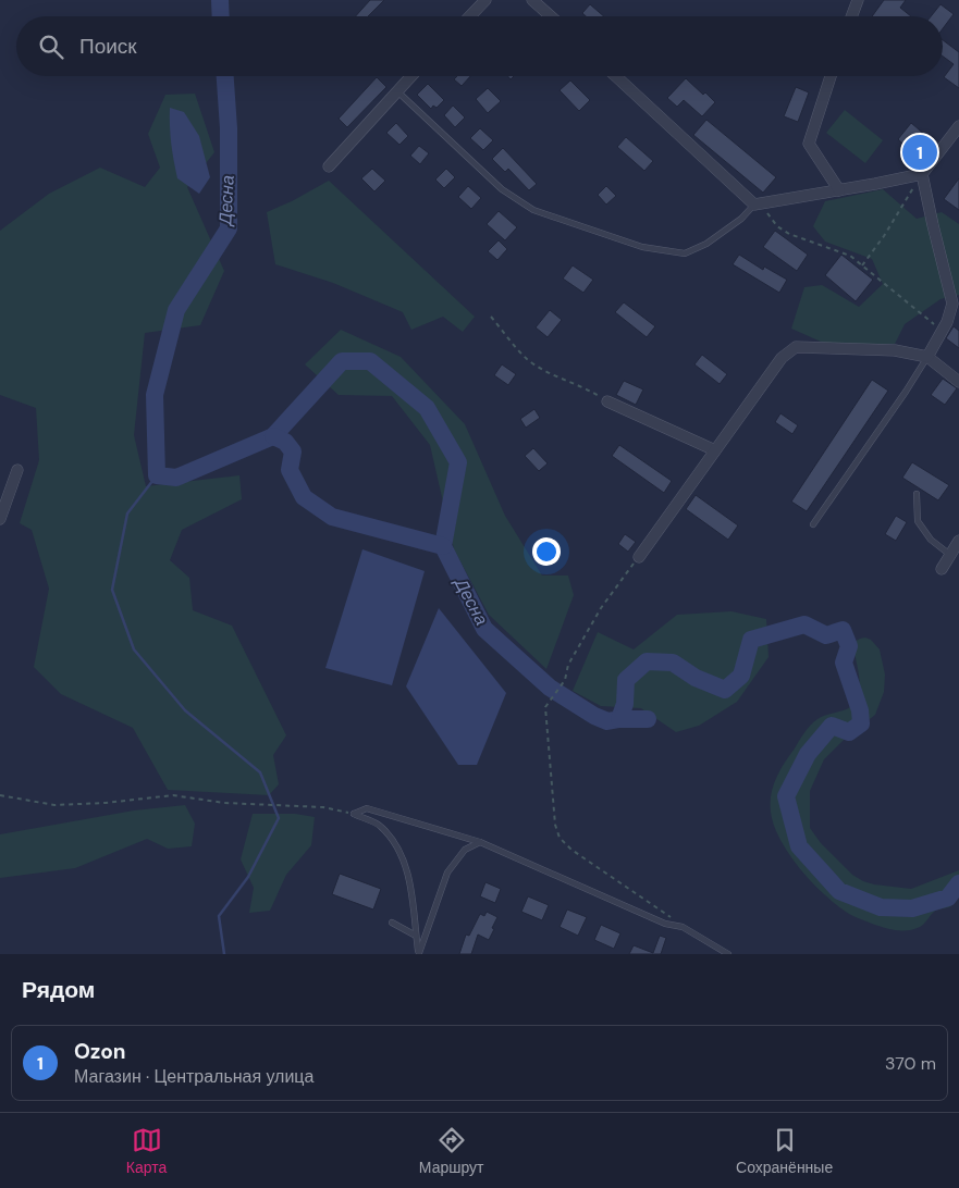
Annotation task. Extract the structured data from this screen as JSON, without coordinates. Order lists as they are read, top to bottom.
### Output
{
  "water": ["Десна"],
  "page": {
    "search": "Поиск",
    "pins": "1",
    "heading": "Рядом",
    "list": [
      {
        "mark": "1",
        "name": "Ozon",
        "note": "Магазин · Центральная улица",
        "value": "370 m"
      }
    ],
    "nav": ["Карта", "Маршрут", "Сохранённые"]
  }
}
